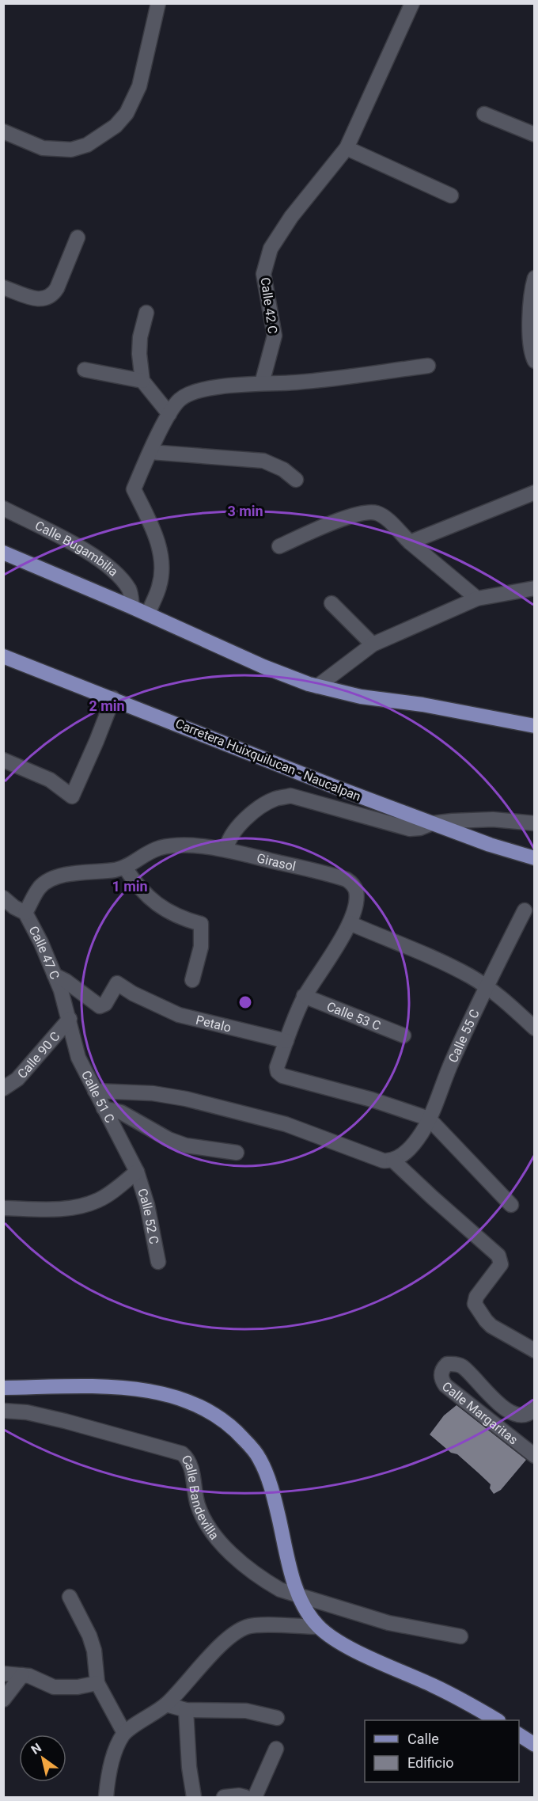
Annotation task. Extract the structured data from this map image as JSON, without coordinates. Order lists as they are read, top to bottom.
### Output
{
  "streets": {
    "main road": ["Carretera Huixquilucan - Naucalpan"],
    "street": [
      "Calle 42 C",
      "Calle Bugambilia",
      "Girasol",
      "Calle 47 C",
      "Calle 53 C",
      "Petalo",
      "Calle 55 C",
      "Calle 90 C",
      "Calle 51 C",
      "Calle 52 C",
      "Calle Margaritas",
      "Calle Bandevilla"
    ]
  },
  "crossings": [
    ["Girasol", "Calle 53 C"],
    ["Girasol", "Petalo"],
    ["Girasol", "Calle 55 C"],
    ["Calle 47 C", "Petalo"],
    ["Calle 47 C", "Calle 90 C"],
    ["Calle 47 C", "Calle 51 C"],
    ["Calle 90 C", "Calle 51 C"],
    ["Calle 51 C", "Calle 52 C"]
  ],
  "legend": ["Calle", "Edificio"],
  "north": "top left",
  "rings": ["3 min", "2 min", "1 min"]
}
